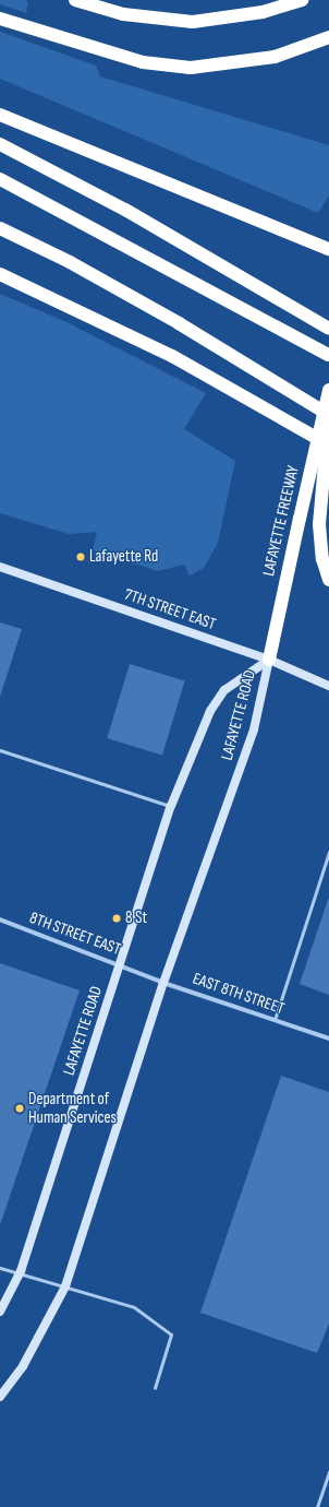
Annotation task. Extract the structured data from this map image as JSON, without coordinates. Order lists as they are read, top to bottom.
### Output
{
  "streets": {
    "highway": ["LAFAYETTE FREEWAY"],
    "main road": ["7TH STREET EAST", "LAFAYETTE ROAD"],
    "street": ["8TH STREET EAST", "EAST 8TH STREET"]
  },
  "crossings": [
    ["LAFAYETTE FREEWAY", "7TH STREET EAST"],
    ["LAFAYETTE FREEWAY", "LAFAYETTE ROAD"],
    ["7TH STREET EAST", "LAFAYETTE ROAD"],
    ["LAFAYETTE ROAD", "8TH STREET EAST"],
    ["LAFAYETTE ROAD", "EAST 8TH STREET"],
    ["8TH STREET EAST", "EAST 8TH STREET"]
  ],
  "places": ["Lafayette Rd", "8 St", "Department of Human Services"]
}
